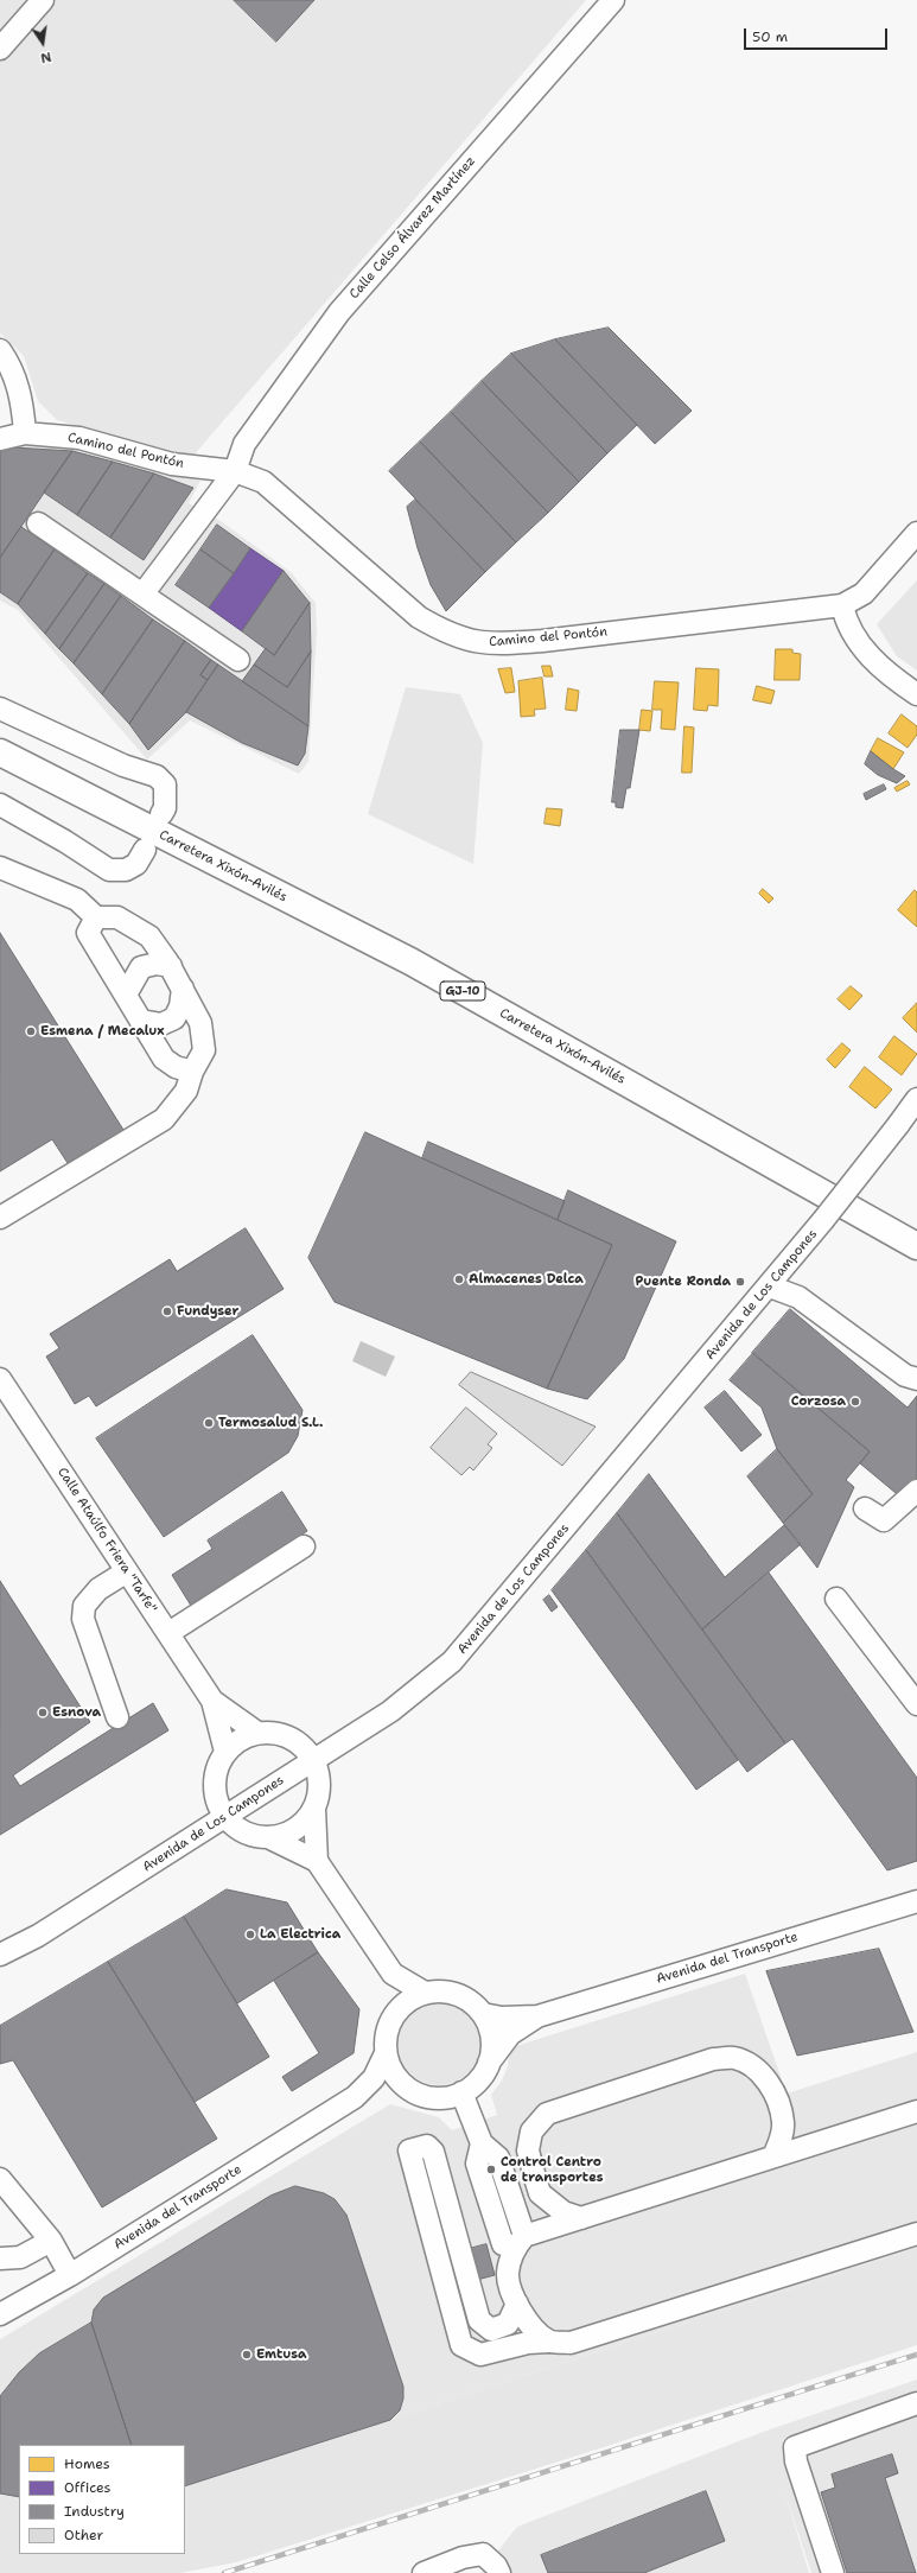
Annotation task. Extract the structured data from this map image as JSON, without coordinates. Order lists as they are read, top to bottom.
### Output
{
  "streets": {
    "highway": ["Carretera Xixón-Avilés", "GJ-10"],
    "street": [
      "Calle Celso Álvarez Martínez",
      "Camino del Pontón",
      "Avenida de Los Campones",
      "Calle Ataúlfo Friera \"Tarfe\"",
      "Avenida del Transporte"
    ]
  },
  "crossings": [
    ["Calle Celso Álvarez Martínez", "Camino del Pontón"]
  ],
  "places": [
    "Esmena / Mecalux",
    "Almacenes Delca",
    "Puente Ronda",
    "Fundyser",
    "Corzosa",
    "Termosalud S.L.",
    "Esnova",
    "La Electrica",
    "Control Centro de transportes",
    "Emtusa"
  ],
  "legend": [
    "Homes",
    "Offices",
    "Industry",
    "Other"
  ],
  "scale_bar": "50 m",
  "north": "bottom"
}
